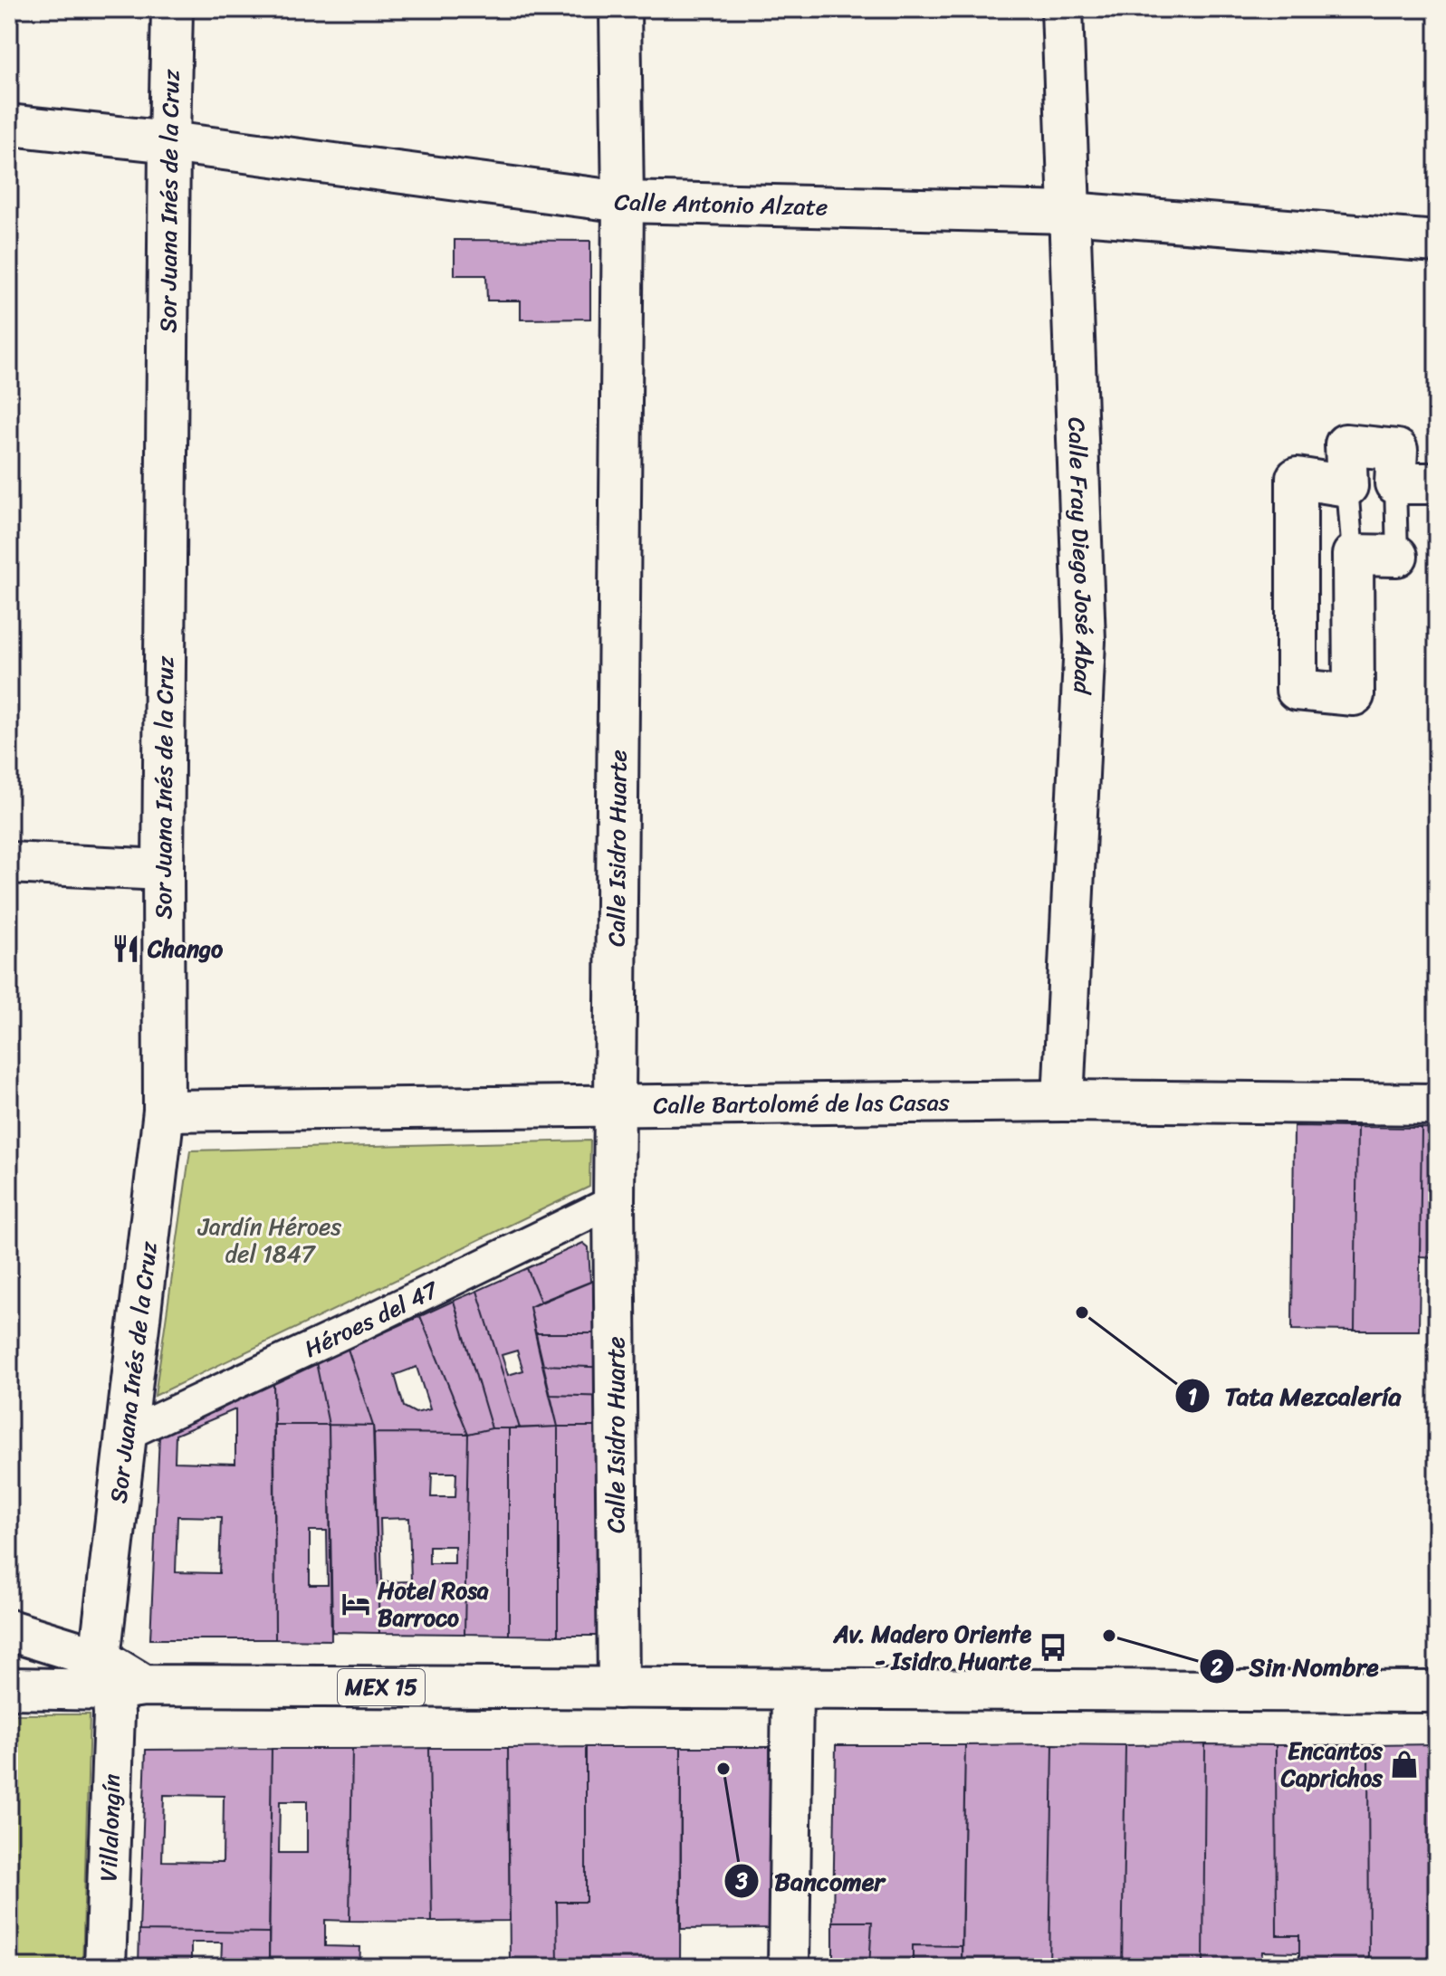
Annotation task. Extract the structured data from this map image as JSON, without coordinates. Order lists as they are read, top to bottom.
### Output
{
  "streets": {
    "street": [
      "Sor Juana Inés de la Cruz",
      "Calle Antonio Alzate",
      "Calle Fray Diego José Abad",
      "Calle Isidro Huarte",
      "Calle Bartolomé de las Casas",
      "Héroes del 47",
      "MEX 15",
      "Villalongín"
    ]
  },
  "crossings": [
    ["Sor Juana Inés de la Cruz", "Calle Antonio Alzate"],
    ["Sor Juana Inés de la Cruz", "Calle Bartolomé de las Casas"],
    ["Sor Juana Inés de la Cruz", "Héroes del 47"],
    ["Sor Juana Inés de la Cruz", "MEX 15"],
    ["Sor Juana Inés de la Cruz", "Villalongín"],
    ["Calle Antonio Alzate", "Calle Fray Diego José Abad"],
    ["Calle Antonio Alzate", "Calle Isidro Huarte"],
    ["Calle Fray Diego José Abad", "Calle Bartolomé de las Casas"],
    ["Calle Isidro Huarte", "Calle Bartolomé de las Casas"],
    ["Calle Isidro Huarte", "Héroes del 47"],
    ["Calle Isidro Huarte", "MEX 15"],
    ["MEX 15", "Villalongín"]
  ],
  "parks": ["Jardín Héroes del 1847"],
  "places": {
    "restaurant": ["Chango"],
    "other": ["Tata Mezcalería", "Sin Nombre", "Bancomer"],
    "hotel": ["Hotel Rosa Barroco"],
    "bus stop": ["Av. Madero Oriente - Isidro Huarte"],
    "shop": ["Encantos Caprichos"]
  }
}
